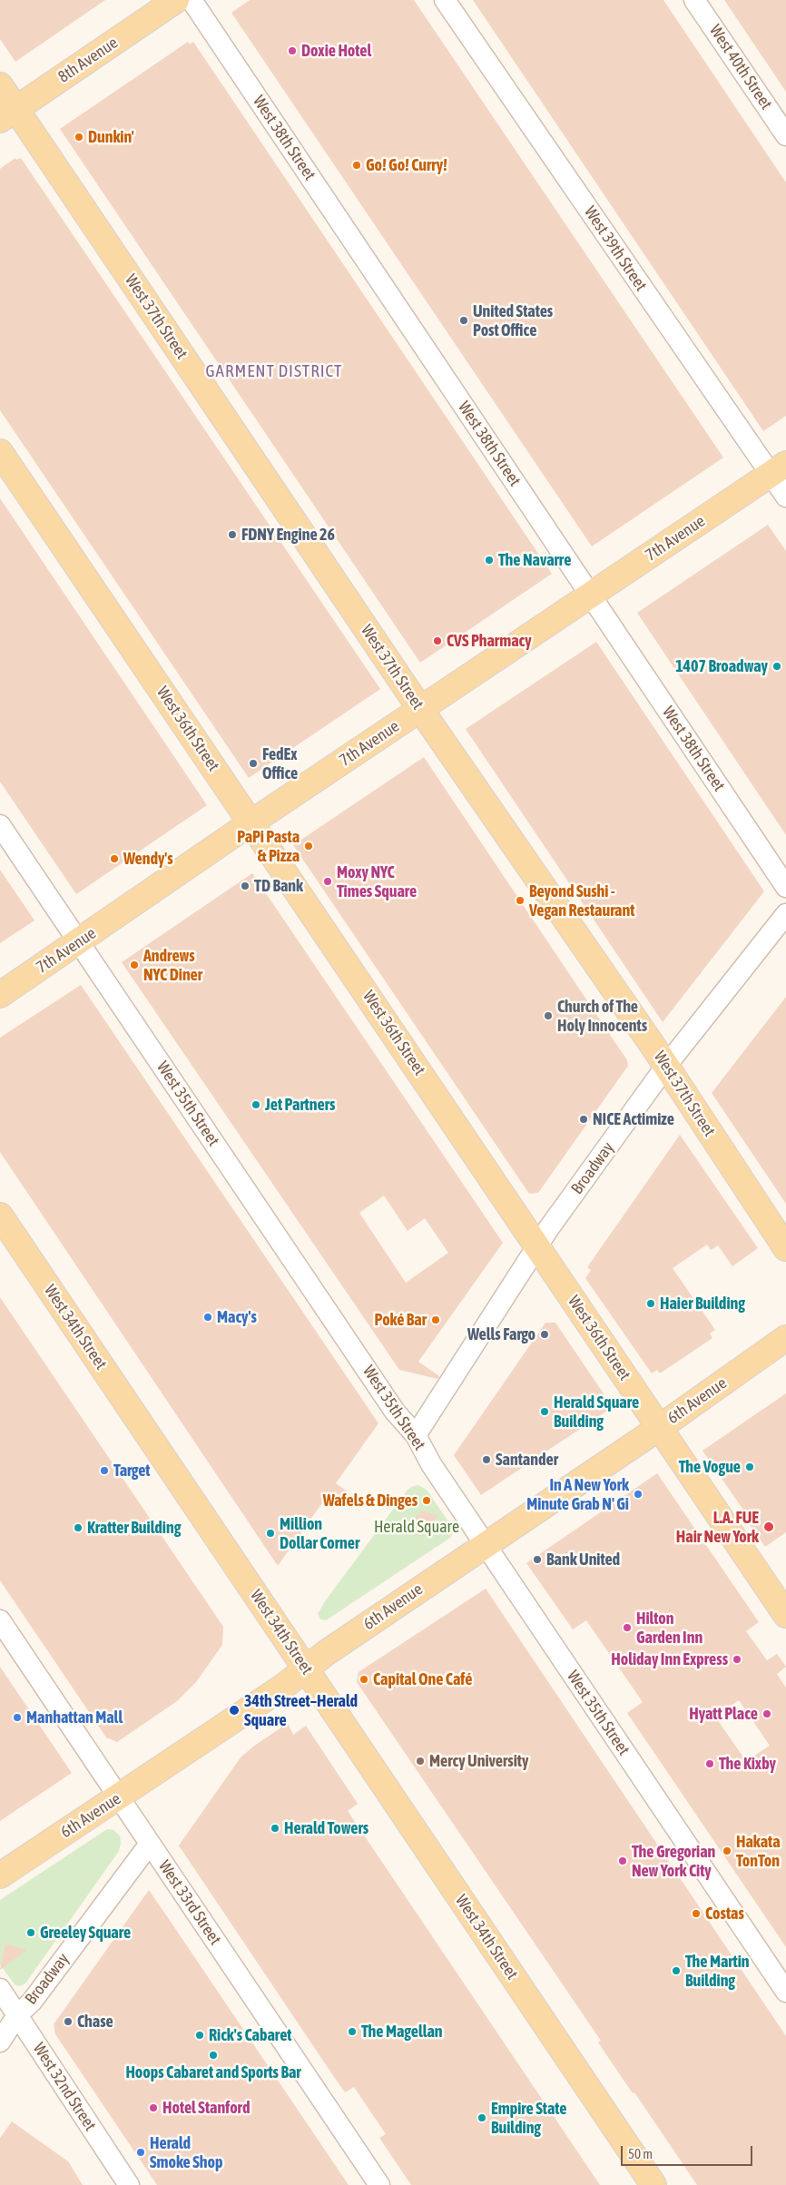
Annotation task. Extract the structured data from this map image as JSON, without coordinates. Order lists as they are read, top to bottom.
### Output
{
  "streets": {
    "main road": [
      "8th Avenue",
      "West 37th Street",
      "7th Avenue",
      "West 36th Street",
      "West 34th Street",
      "6th Avenue"
    ],
    "street": [
      "West 40th Street",
      "West 38th Street",
      "West 39th Street",
      "West 35th Street",
      "Broadway",
      "West 33rd Street",
      "West 32nd Street"
    ]
  },
  "crossings": [
    ["8th Avenue", "West 37th Street"],
    ["West 38th Street", "7th Avenue"],
    ["West 39th Street", "7th Avenue"],
    ["West 37th Street", "7th Avenue"],
    ["West 37th Street", "Broadway"],
    ["7th Avenue", "West 36th Street"],
    ["7th Avenue", "West 35th Street"],
    ["West 36th Street", "Broadway"],
    ["West 36th Street", "6th Avenue"],
    ["West 35th Street", "Broadway"],
    ["West 35th Street", "6th Avenue"],
    ["Broadway", "West 32nd Street"],
    ["West 34th Street", "6th Avenue"],
    ["6th Avenue", "West 33rd Street"]
  ],
  "districts": ["GARMENT DISTRICT"],
  "parks": ["Herald Square"],
  "places": [
    "Doxie Hotel",
    "Dunkin'",
    "Go! Go! Curry!",
    "United States Post Office",
    "FDNY Engine 26",
    "The Navarre",
    "CVS Pharmacy",
    "1407 Broadway",
    "FedEx Office",
    "PaPi Pasta & Pizza",
    "Wendy's",
    "Moxy NYC Times Square",
    "TD Bank",
    "Beyond Sushi - Vegan Restaurant",
    "Andrews NYC Diner",
    "Church of The Holy Innocents",
    "Jet Partners",
    "NICE Actimize",
    "Haier Building",
    "Macy's",
    "Poké Bar",
    "Wells Fargo",
    "Herald Square Building",
    "Santander",
    "The Vogue",
    "Target",
    "In A New York Minute Grab N' Gi",
    "Wafels & Dinges",
    "L.A. FUE Hair New York",
    "Kratter Building",
    "Million Dollar Corner",
    "Bank United",
    "Hilton Garden Inn",
    "Holiday Inn Express",
    "Capital One Café",
    "34th Street–Herald Square",
    "Hyatt Place",
    "Manhattan Mall",
    "Mercy University",
    "The Kixby",
    "Herald Towers",
    "Hakata TonTon",
    "The Gregorian New York City",
    "Costas",
    "Greeley Square",
    "The Martin Building",
    "Chase",
    "The Magellan",
    "Rick's Cabaret",
    "Hoops Cabaret and Sports Bar",
    "Hotel Stanford",
    "Empire State Building",
    "Herald Smoke Shop"
  ],
  "scale_bar": "50 m"
}
